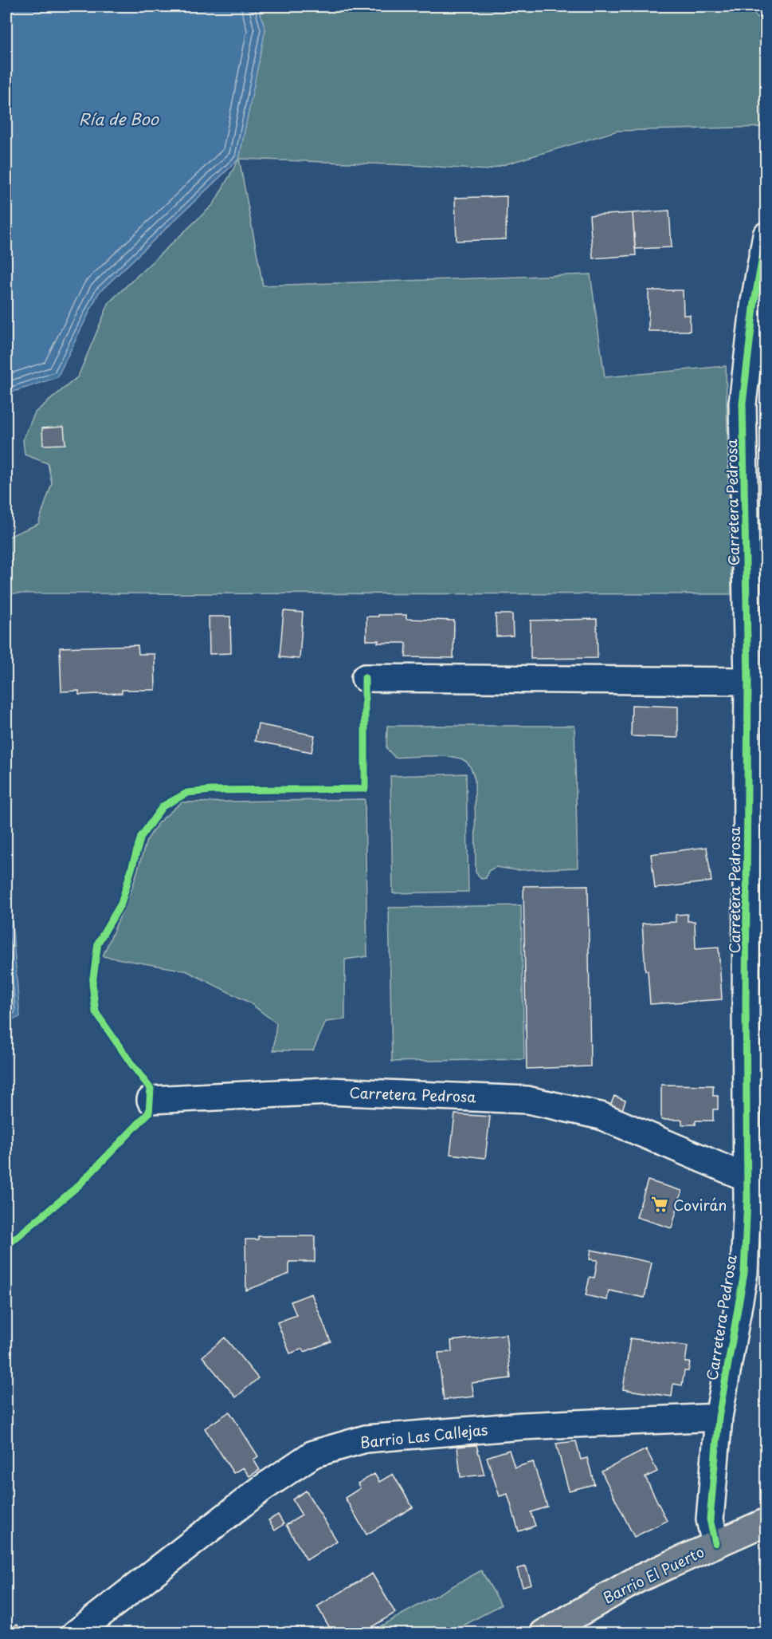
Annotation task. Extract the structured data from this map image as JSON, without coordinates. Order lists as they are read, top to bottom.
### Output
{
  "streets": {
    "main road": ["Barrio El Puerto"],
    "street": ["Carretera Pedrosa", "Barrio Las Callejas"]
  },
  "crossings": [
    ["Carretera Pedrosa", "Barrio Las Callejas"],
    ["Carretera Pedrosa", "Barrio El Puerto"]
  ],
  "water": ["Ría de Boo"],
  "places": {
    "supermarket": ["Covirán"]
  }
}
